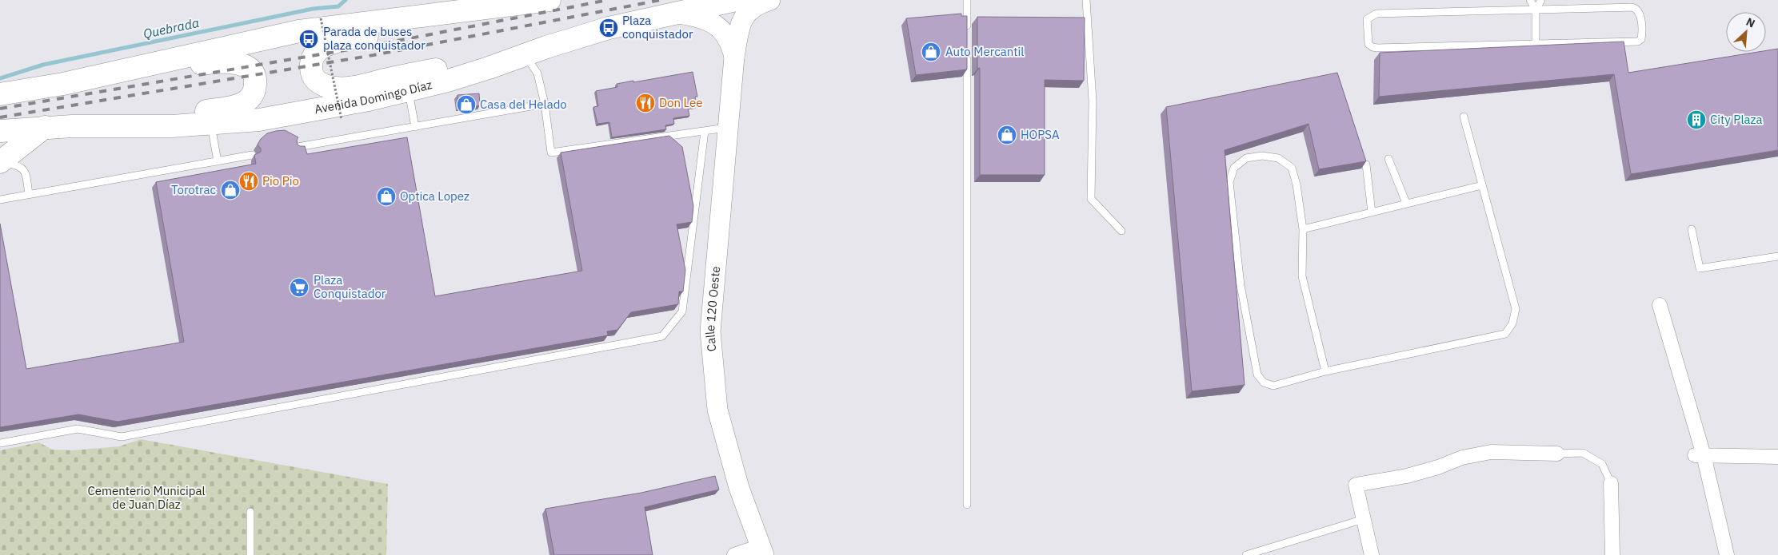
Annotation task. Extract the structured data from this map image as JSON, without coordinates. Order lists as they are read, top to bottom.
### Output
{
  "streets": {
    "main road": ["Avenida Domingo Díaz"],
    "street": ["Calle 120 Oeste"]
  },
  "crossings": [
    ["Avenida Domingo Díaz", "Calle 120 Oeste"]
  ],
  "water": ["Quebrada"],
  "parks": ["Cementerio Municipal de Juan Díaz"],
  "places": {
    "bus stop": ["Plaza conquistador", "Parada de buses plaza conquistador"],
    "shop": [
      "Auto Mercantil",
      "Casa del Helado",
      "HOPSA",
      "Torotrac",
      "Optica Lopez"
    ],
    "restaurant": ["Don Lee", "Pio Pio"],
    "building": ["City Plaza"],
    "supermarket": ["Plaza Conquistador"]
  },
  "north": "top right"
}
